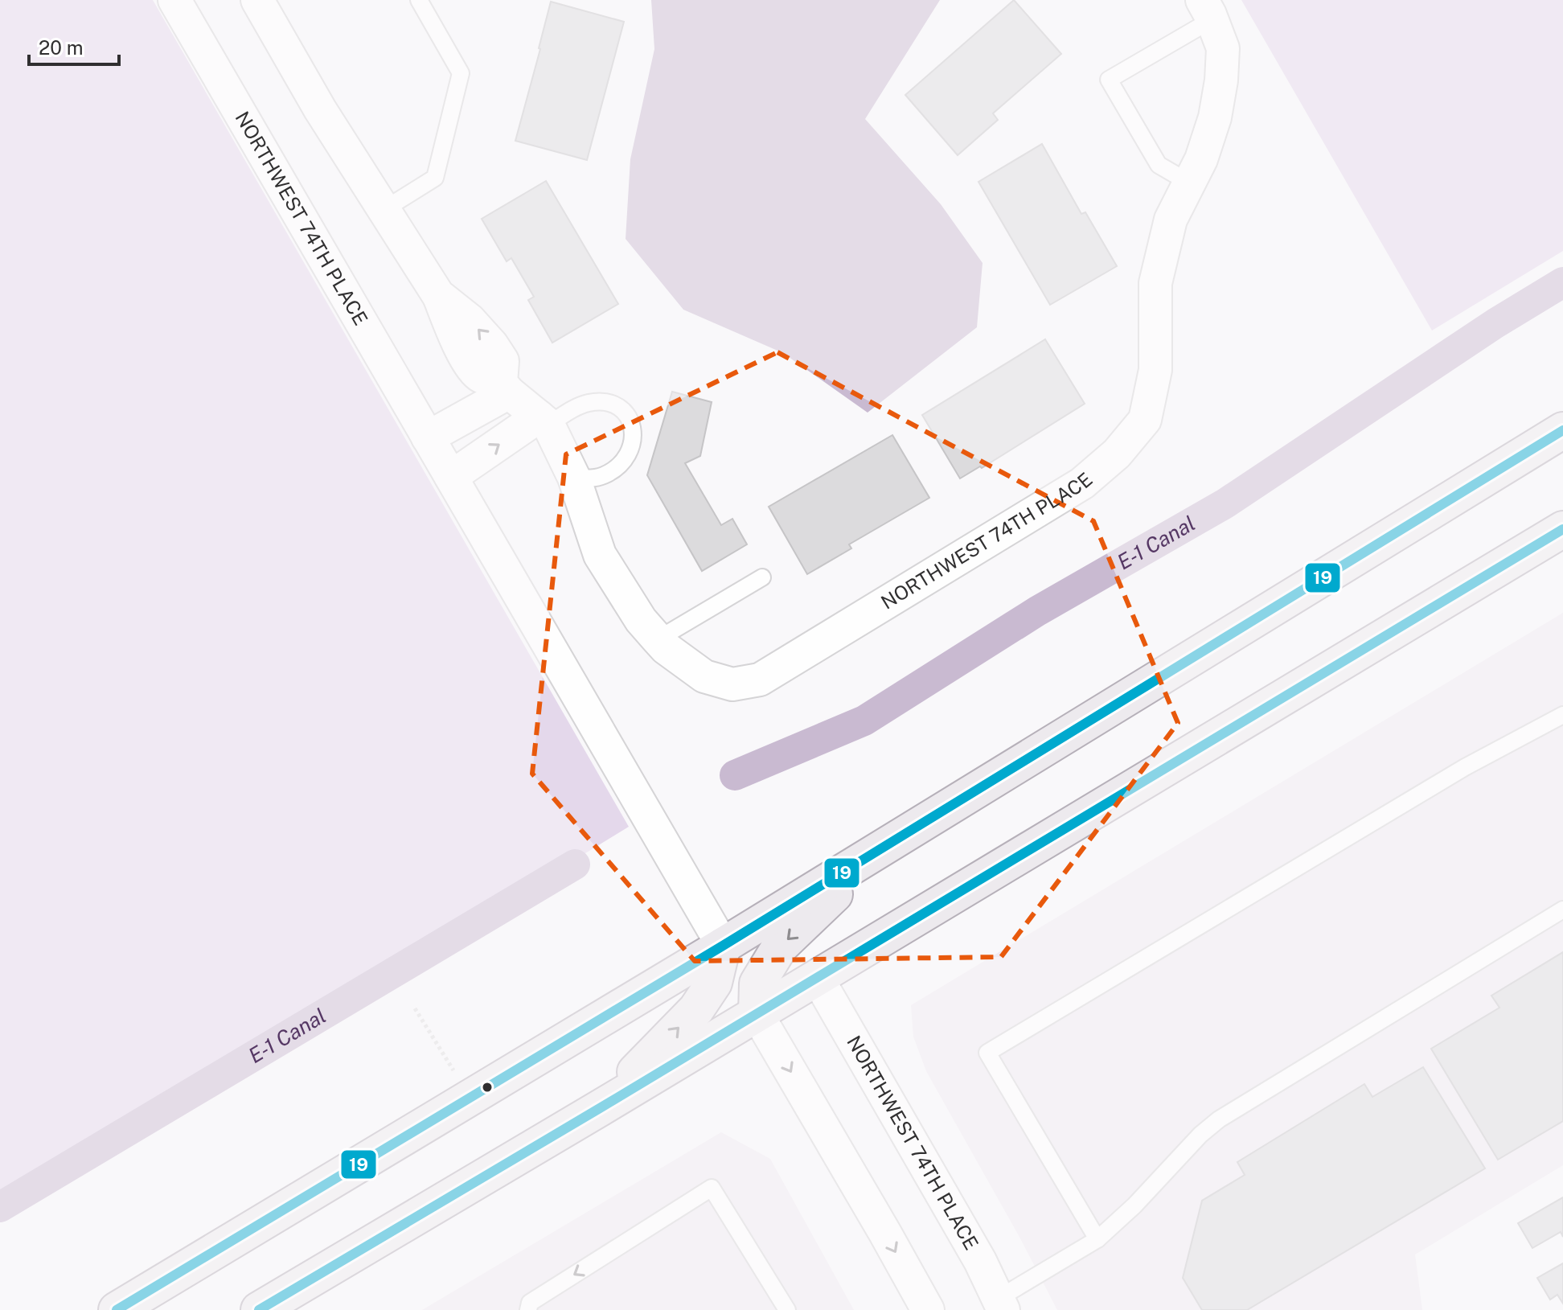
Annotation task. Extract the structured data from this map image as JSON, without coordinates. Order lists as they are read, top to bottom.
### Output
{
  "streets": {
    "street": ["NORTHWEST 74TH PLACE"]
  },
  "water": ["E-1 Canal"],
  "lines": ["transit line 19"],
  "scale_bar": "20 m"
}
